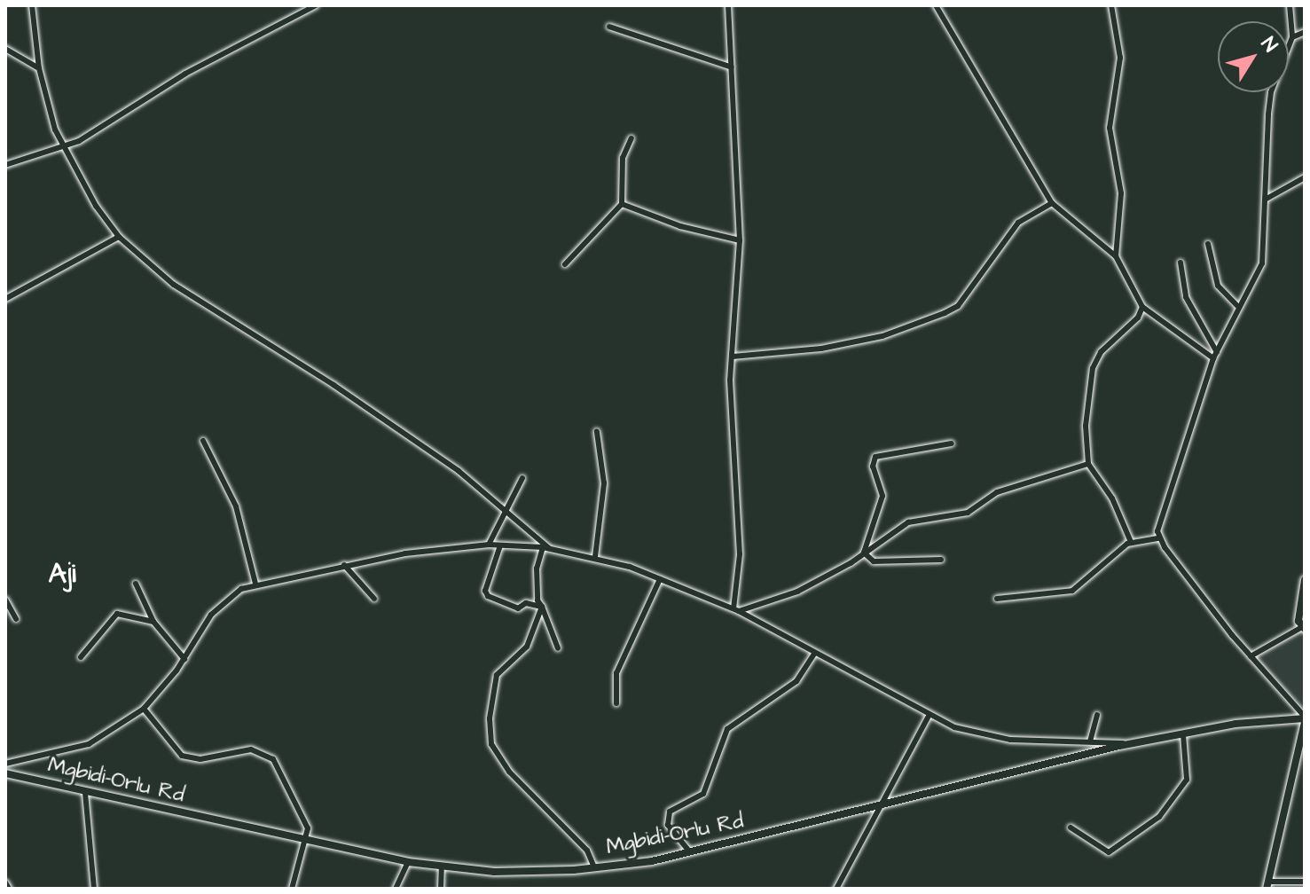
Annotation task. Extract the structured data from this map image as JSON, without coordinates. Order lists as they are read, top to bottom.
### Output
{
  "streets": {
    "main road": ["Mgbidi-Orlu Rd"]
  },
  "districts": ["Aji"],
  "north": "top right"
}
